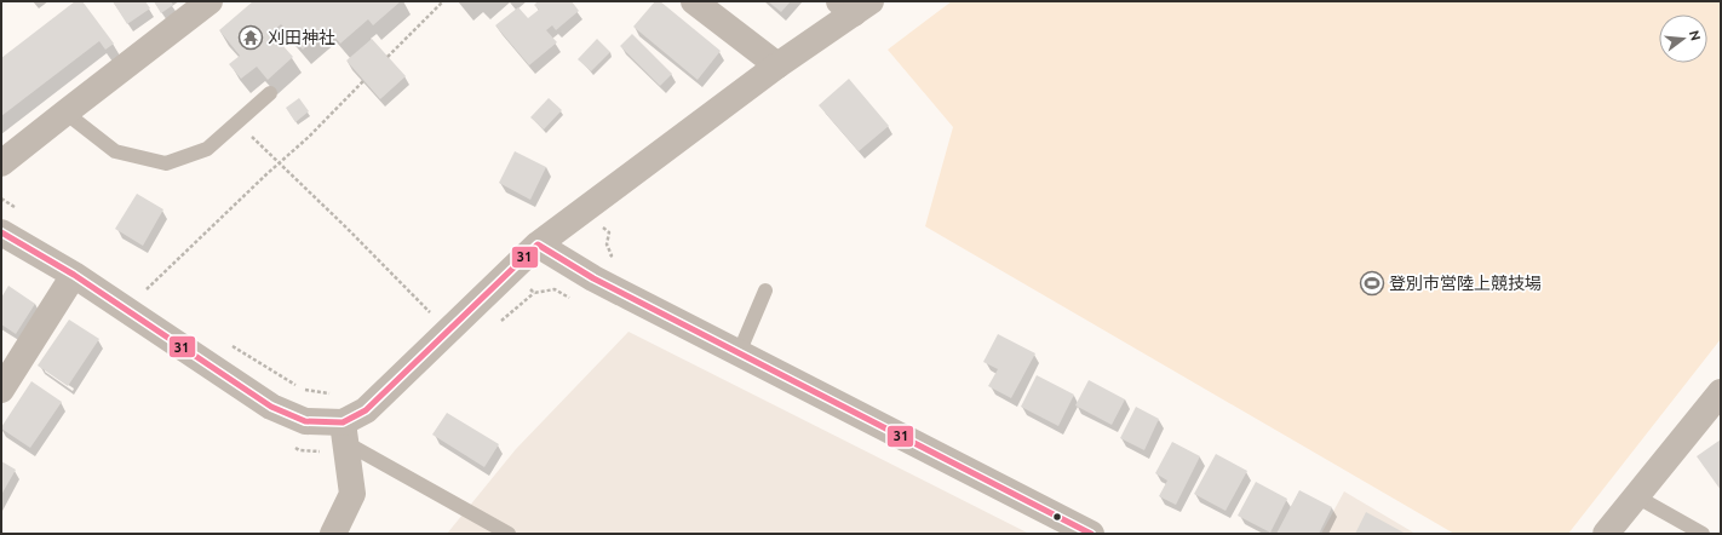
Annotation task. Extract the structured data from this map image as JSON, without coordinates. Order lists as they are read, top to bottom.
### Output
{
  "places": {
    "temple": ["刈田神社"],
    "sports": ["登別市営陸上競技場"]
  },
  "lines": ["transit line 31"],
  "north": "right"
}
